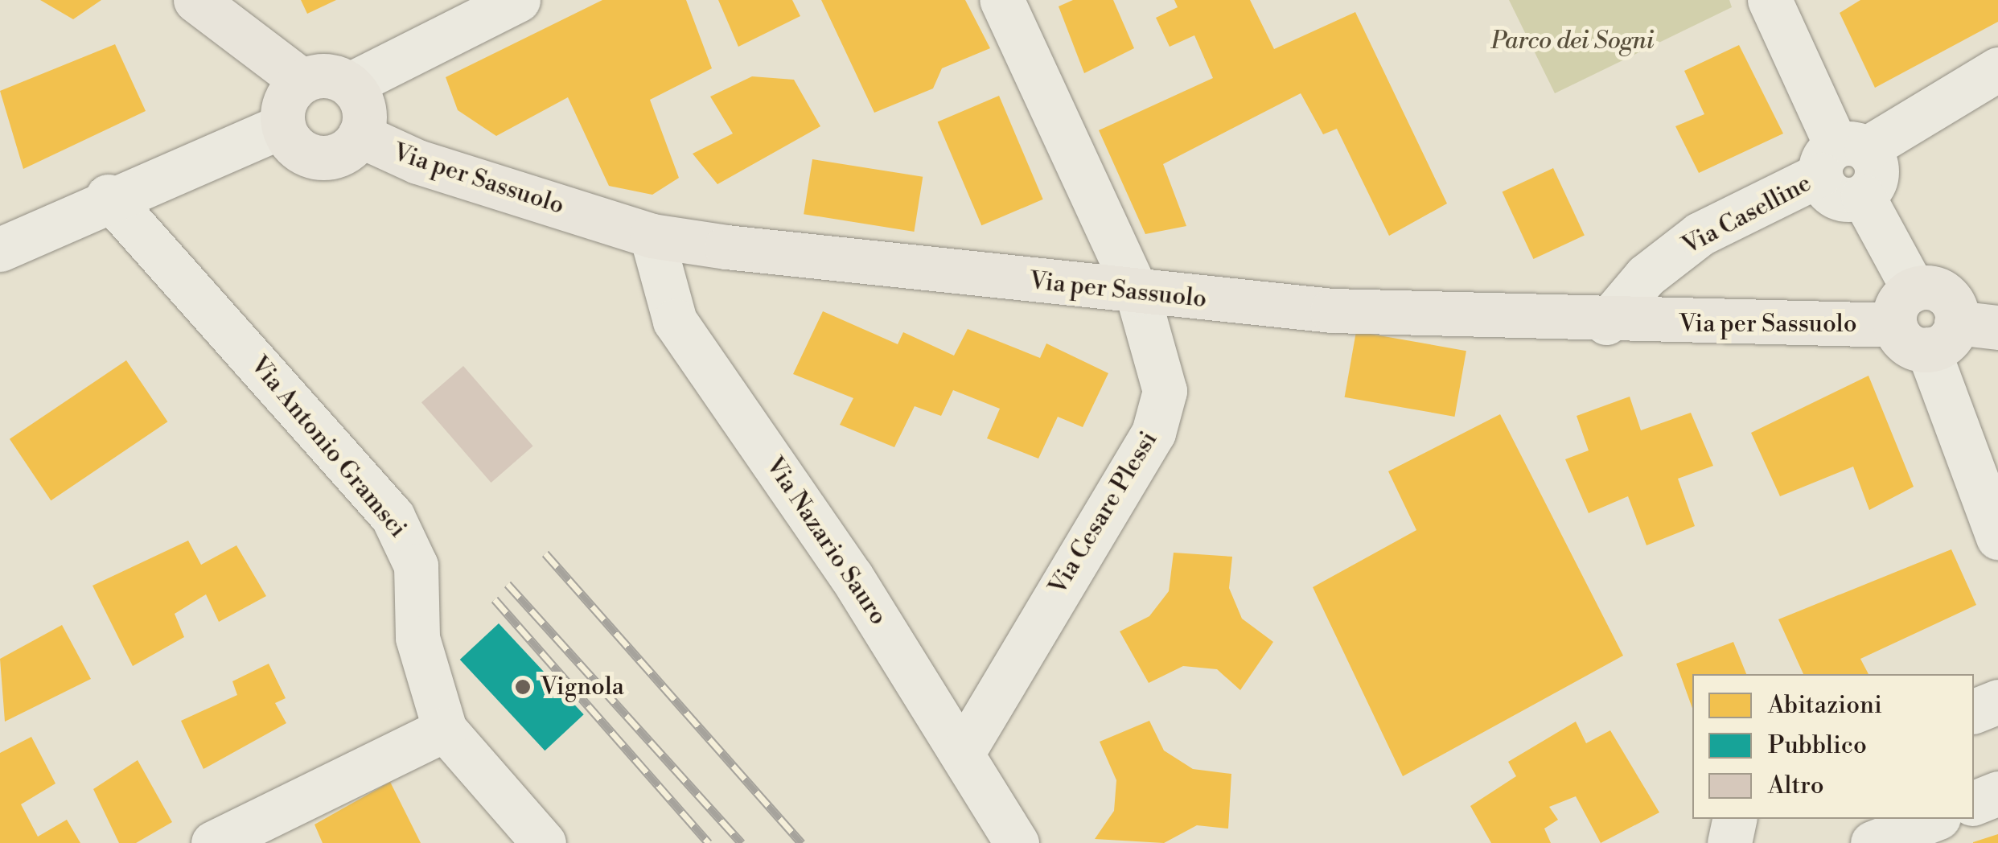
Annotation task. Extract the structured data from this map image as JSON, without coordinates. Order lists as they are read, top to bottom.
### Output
{
  "streets": {
    "main road": ["Via per Sassuolo"],
    "street": [
      "Via Caselline",
      "Via Antonio Gramsci",
      "Via Cesare Plessi",
      "Via Nazario Sauro"
    ]
  },
  "crossings": [
    ["Via per Sassuolo", "Via Caselline"],
    ["Via per Sassuolo", "Via Cesare Plessi"],
    ["Via per Sassuolo", "Via Nazario Sauro"],
    ["Via Cesare Plessi", "Via Nazario Sauro"]
  ],
  "parks": ["Parco dei Sogni"],
  "places": ["Vignola"],
  "legend": ["Abitazioni", "Pubblico", "Altro"]
}
